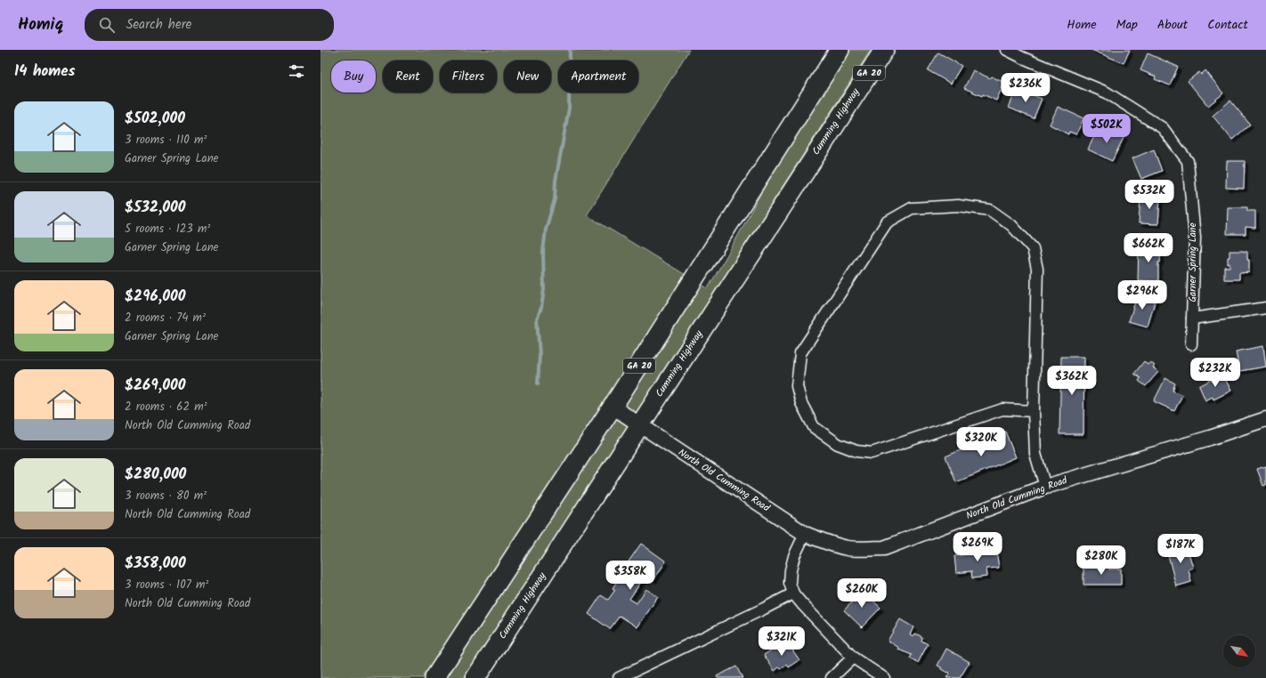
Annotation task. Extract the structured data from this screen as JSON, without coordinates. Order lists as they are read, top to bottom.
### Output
{
  "streets": {
    "highway": ["GA 20", "Cumming Highway"],
    "street": ["Garner Spring Lane", "North Old Cumming Road"]
  },
  "crossings": [
    ["GA 20", "North Old Cumming Road"],
    ["Cumming Highway", "North Old Cumming Road"]
  ],
  "north": "bottom right",
  "page": {
    "header": "Homiq",
    "search": "Search here",
    "nav": [
      "Home",
      "Map",
      "About",
      "Contact"
    ],
    "heading": "14 homes",
    "chip": [
      "Buy",
      "Rent",
      "Filters",
      "New",
      "Apartment"
    ],
    "price": [
      "$236K",
      "$502K",
      "$532K",
      "$662K",
      "$296K",
      "$232K",
      "$362K",
      "$320K",
      "$269K",
      "$187K",
      "$280K",
      "$358K",
      "$260K",
      "$321K"
    ],
    "list": [
      {
        "name": "$502,000",
        "note": "3 rooms · 110 m² · Garner Spring Lane"
      },
      {
        "name": "$532,000",
        "note": "5 rooms · 123 m² · Garner Spring Lane"
      },
      {
        "name": "$296,000",
        "note": "2 rooms · 74 m² · Garner Spring Lane"
      },
      {
        "name": "$269,000",
        "note": "2 rooms · 62 m² · North Old Cumming Road"
      },
      {
        "name": "$280,000",
        "note": "3 rooms · 80 m² · North Old Cumming Road"
      },
      {
        "name": "$358,000",
        "note": "3 rooms · 107 m² · North Old Cumming Road"
      }
    ]
  }
}
